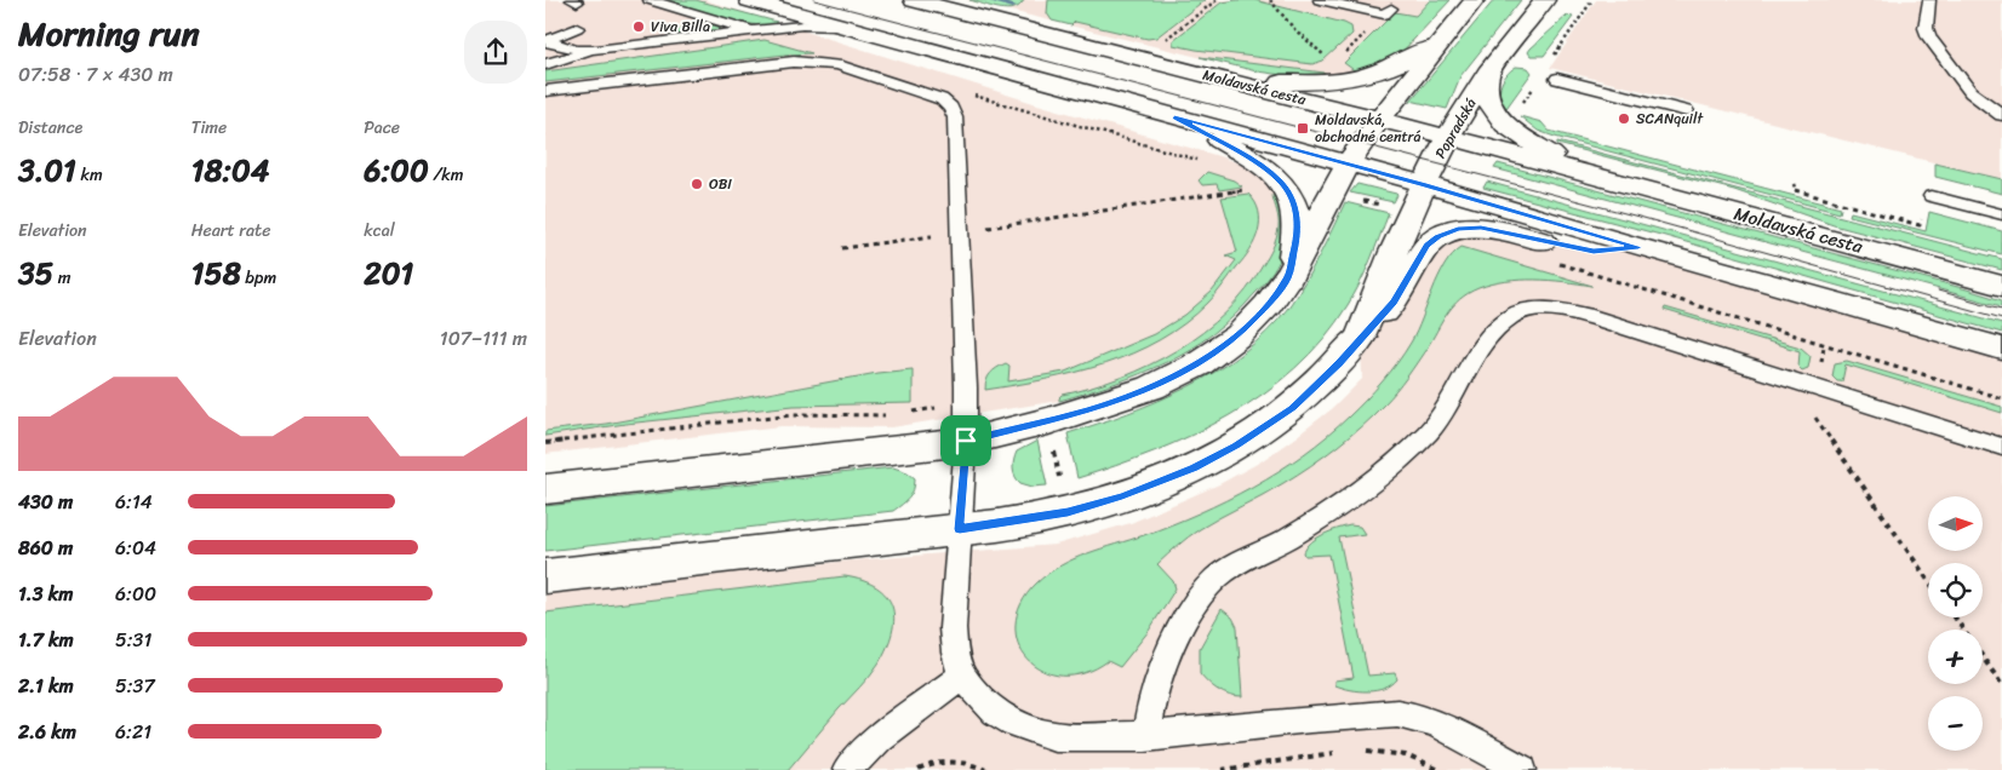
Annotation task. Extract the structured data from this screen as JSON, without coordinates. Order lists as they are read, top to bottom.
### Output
{
  "streets": {
    "street": ["Moldavská cesta", "Popradská"]
  },
  "crossings": [
    ["Moldavská cesta", "Popradská"]
  ],
  "places": {
    "other": ["Viva Billa", "SCANquilt", "OBI"],
    "transit": ["Moldavská, obchodné centrá"]
  },
  "north": "right",
  "page": {
    "heading": ["Morning run", "07:58 · 7 × 430 m"],
    "stats": [
      ["Distance", "3.01 km"],
      ["Time", "18:04"],
      ["Pace", "6:00 /km"],
      ["Elevation", "35 m"],
      ["Heart rate", "158 bpm"],
      ["kcal", "201"]
    ],
    "chart": ["Elevation", "107–111 m"],
    "list": [
      {
        "name": "430 m",
        "note": "6:14"
      },
      {
        "name": "860 m",
        "note": "6:04"
      },
      {
        "name": "1.3 km",
        "note": "6:00"
      },
      {
        "name": "1.7 km",
        "note": "5:31"
      },
      {
        "name": "2.1 km",
        "note": "5:37"
      },
      {
        "name": "2.6 km",
        "note": "6:21"
      }
    ],
    "map_buttons": ["+", "−"]
  }
}
